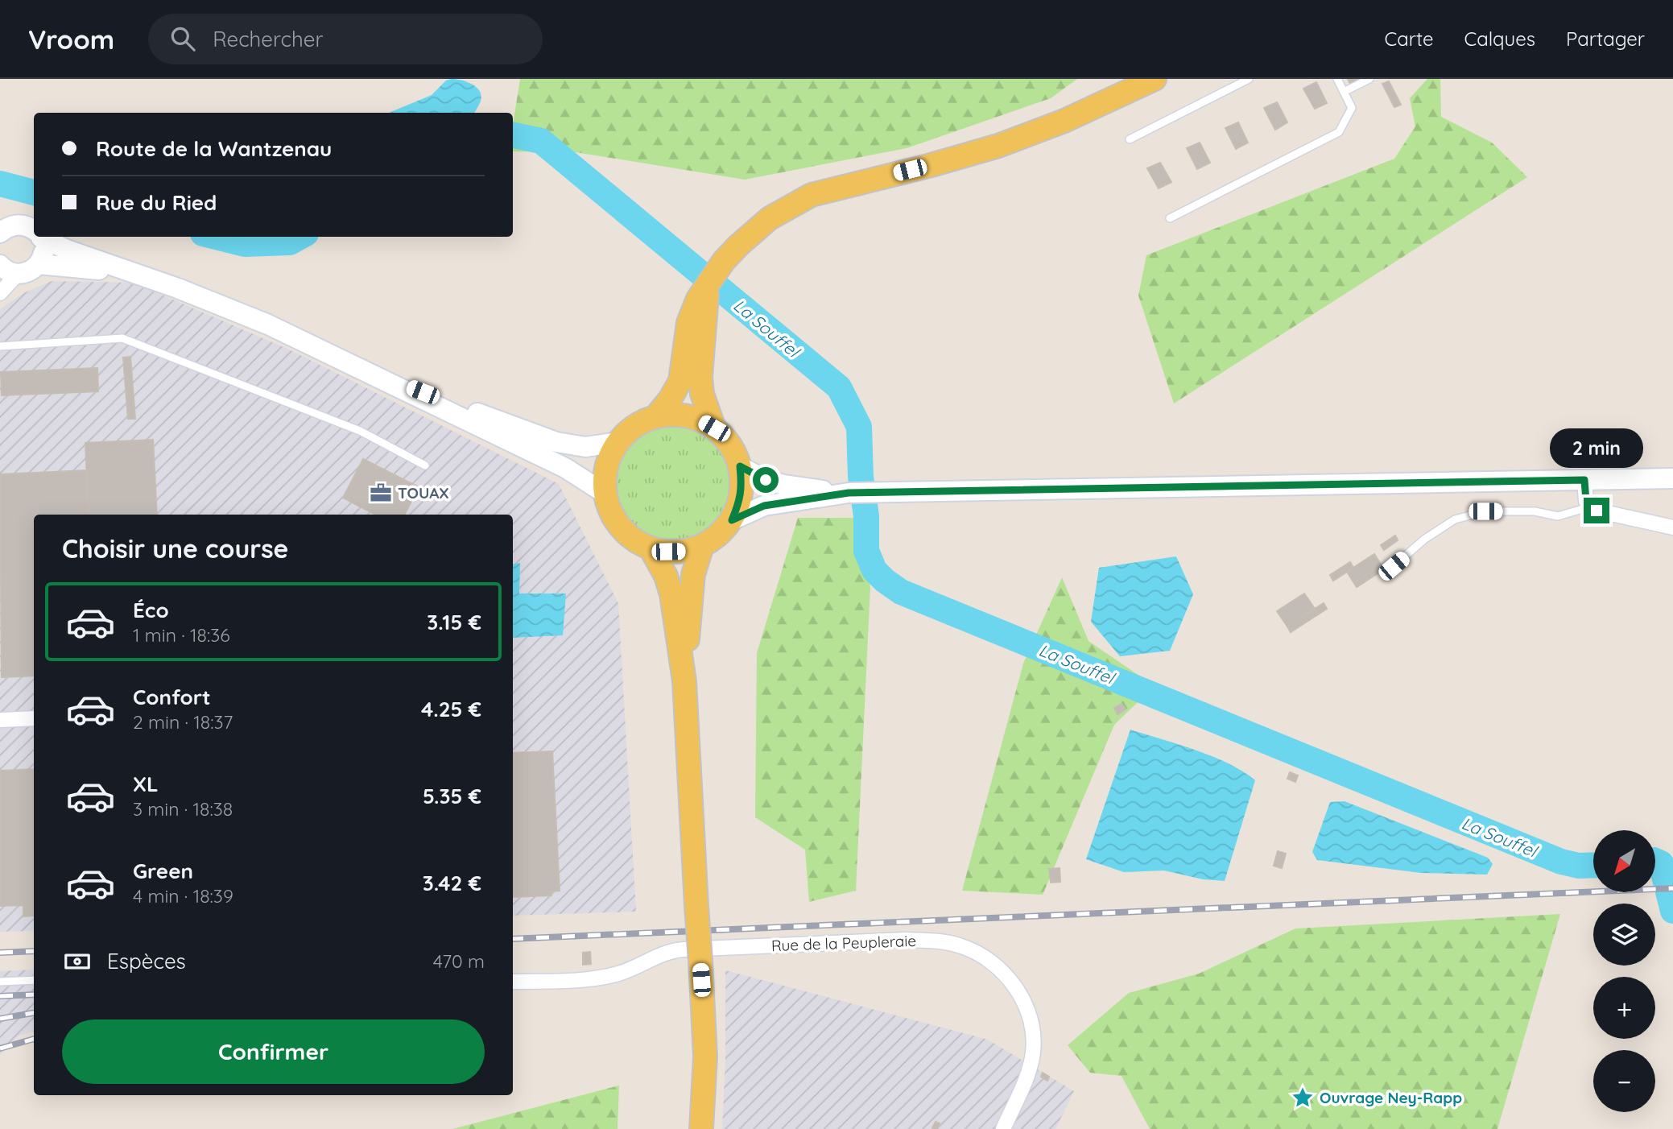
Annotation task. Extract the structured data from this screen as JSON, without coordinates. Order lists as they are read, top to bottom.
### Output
{
  "streets": {
    "street": ["Rue de la Peupleraie"]
  },
  "water": ["La Souffel"],
  "places": {
    "office": ["TOUAX"],
    "place": ["Ouvrage Ney-Rapp"]
  },
  "north": "bottom left",
  "page": {
    "header": "Vroom",
    "search": "Rechercher",
    "nav": ["Carte", "Calques", "Partager"],
    "banner": ["Route de la Wantzenau", "Rue du Ried"],
    "bubble": "2 min",
    "heading": "Choisir une course",
    "list": [
      {
        "name": "Éco",
        "note": "1 min · 18:36",
        "value": "3.15 €"
      },
      {
        "name": "Confort",
        "note": "2 min · 18:37",
        "value": "4.25 €"
      },
      {
        "name": "XL",
        "note": "3 min · 18:38",
        "value": "5.35 €"
      },
      {
        "name": "Green",
        "note": "4 min · 18:39",
        "value": "3.42 €"
      }
    ],
    "map_buttons": ["+", "−"],
    "pay": ["Espèces", "470 m"],
    "buttons": "Confirmer"
  }
}
